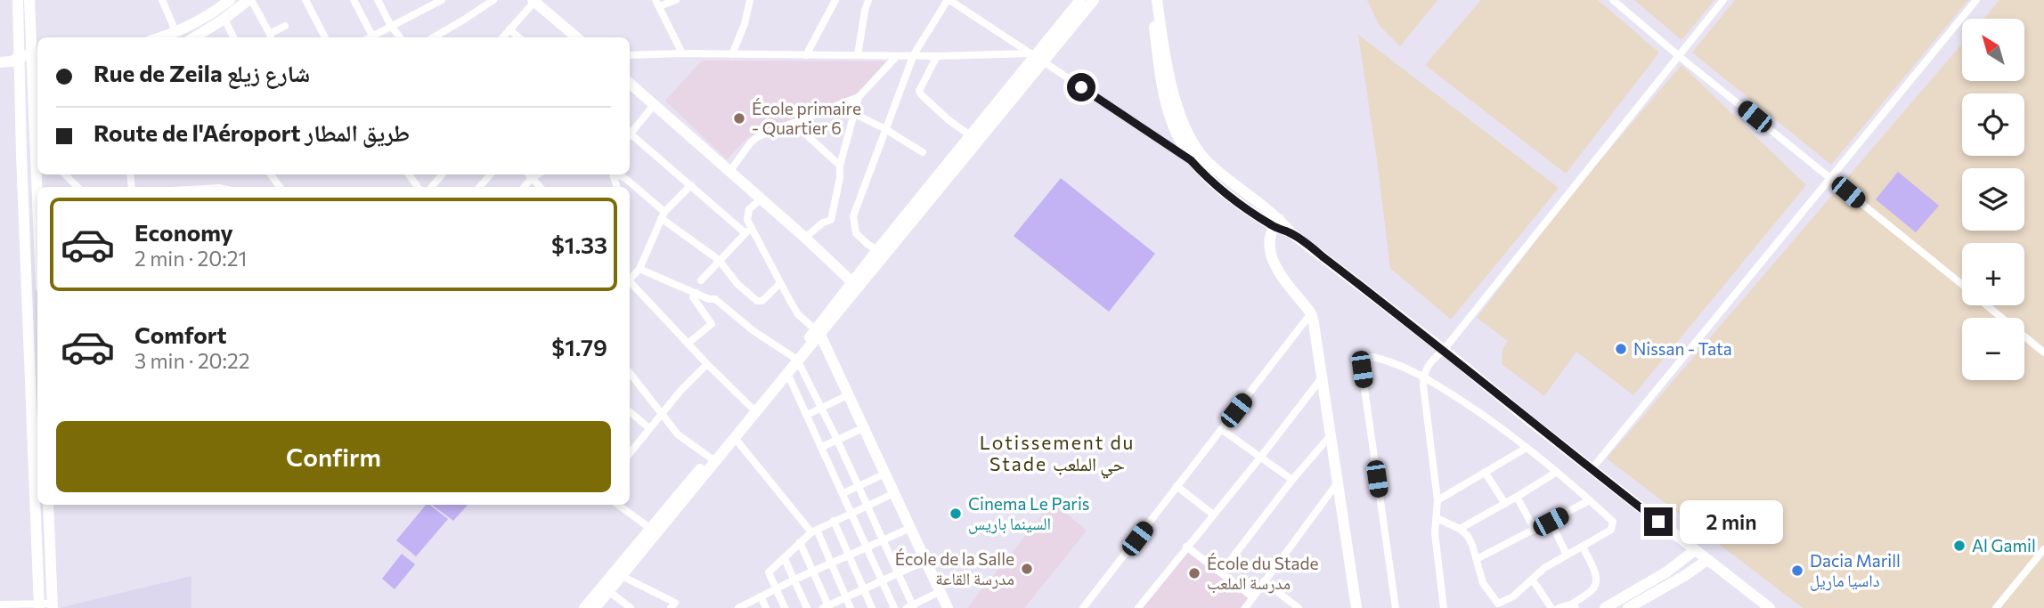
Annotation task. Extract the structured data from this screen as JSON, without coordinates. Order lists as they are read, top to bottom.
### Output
{
  "districts": ["Lotissement du Stade حي الملعب"],
  "places": [
    "École primaire - Quartier 6",
    "Nissan - Tata",
    "Cinema Le Paris السينما باريس",
    "Al Gamil",
    "École de la Salle مدرسة القاعة",
    "Dacia Marill داسيا ماريل",
    "École du Stade مدرسة الملعب"
  ],
  "north": "top left",
  "page": {
    "map_buttons": ["+", "−"],
    "banner": ["Rue de Zeila شارع زيلع", "Route de l'Aéroport طريق المطار"],
    "list": [
      {
        "name": "Economy",
        "note": "2 min · 20:21",
        "value": "$1.33"
      },
      {
        "name": "Comfort",
        "note": "3 min · 20:22",
        "value": "$1.79"
      }
    ],
    "buttons": "Confirm",
    "bubble": "2 min"
  }
}
